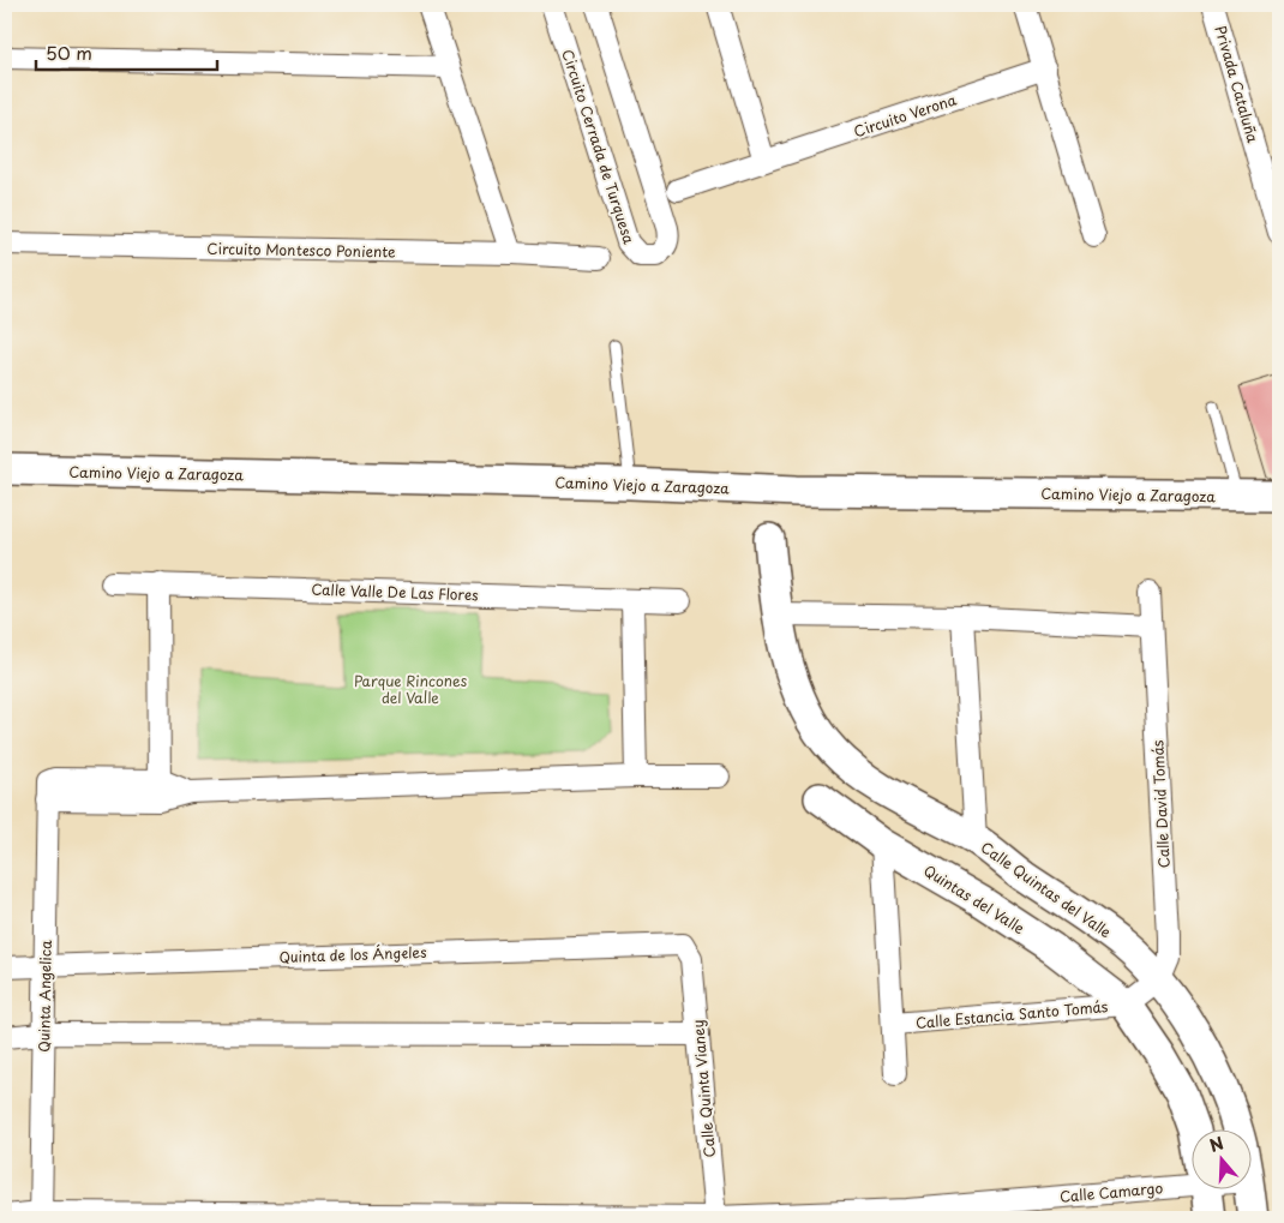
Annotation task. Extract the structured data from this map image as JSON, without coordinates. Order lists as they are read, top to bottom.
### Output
{
  "streets": {
    "street": [
      "Privada Cataluña",
      "Circuito Verona",
      "Circuito Cerrada de Turquesa",
      "Circuito Montesco Poniente",
      "Camino Viejo a Zaragoza",
      "Calle Valle De Las Flores",
      "Calle David Tomás",
      "Calle Quintas del Valle",
      "Quintas del Valle",
      "Quinta de los Ángeles",
      "Quinta Angelica",
      "Calle Estancia Santo Tomás",
      "Calle Quinta Vianey",
      "Calle Camargo"
    ]
  },
  "crossings": [
    ["Calle David Tomás", "Calle Quintas del Valle"],
    ["Calle David Tomás", "Calle Estancia Santo Tomás"],
    ["Calle Quintas del Valle", "Calle Estancia Santo Tomás"],
    ["Quintas del Valle", "Calle Estancia Santo Tomás"],
    ["Quinta de los Ángeles", "Quinta Angelica"],
    ["Quinta de los Ángeles", "Calle Quinta Vianey"],
    ["Quinta Angelica", "Calle Camargo"],
    ["Calle Quinta Vianey", "Calle Camargo"]
  ],
  "parks": ["Parque Rincones del Valle"],
  "scale_bar": "50 m",
  "north": "top"
}
